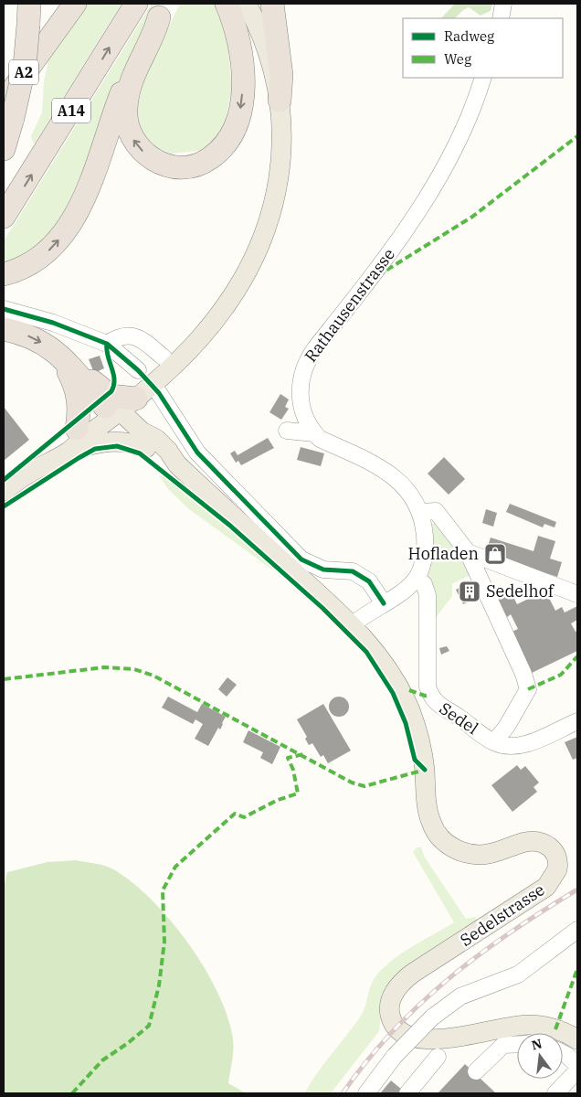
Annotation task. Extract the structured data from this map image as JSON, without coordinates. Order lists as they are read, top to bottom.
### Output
{
  "streets": {
    "highway": ["A2", "A14"],
    "main road": ["Sedelstrasse"],
    "street": ["Rathausenstrasse", "Sedel"]
  },
  "places": {
    "shop": ["Hofladen"],
    "building": ["Sedelhof"]
  },
  "legend": ["Radweg", "Weg"],
  "north": "top"
}
